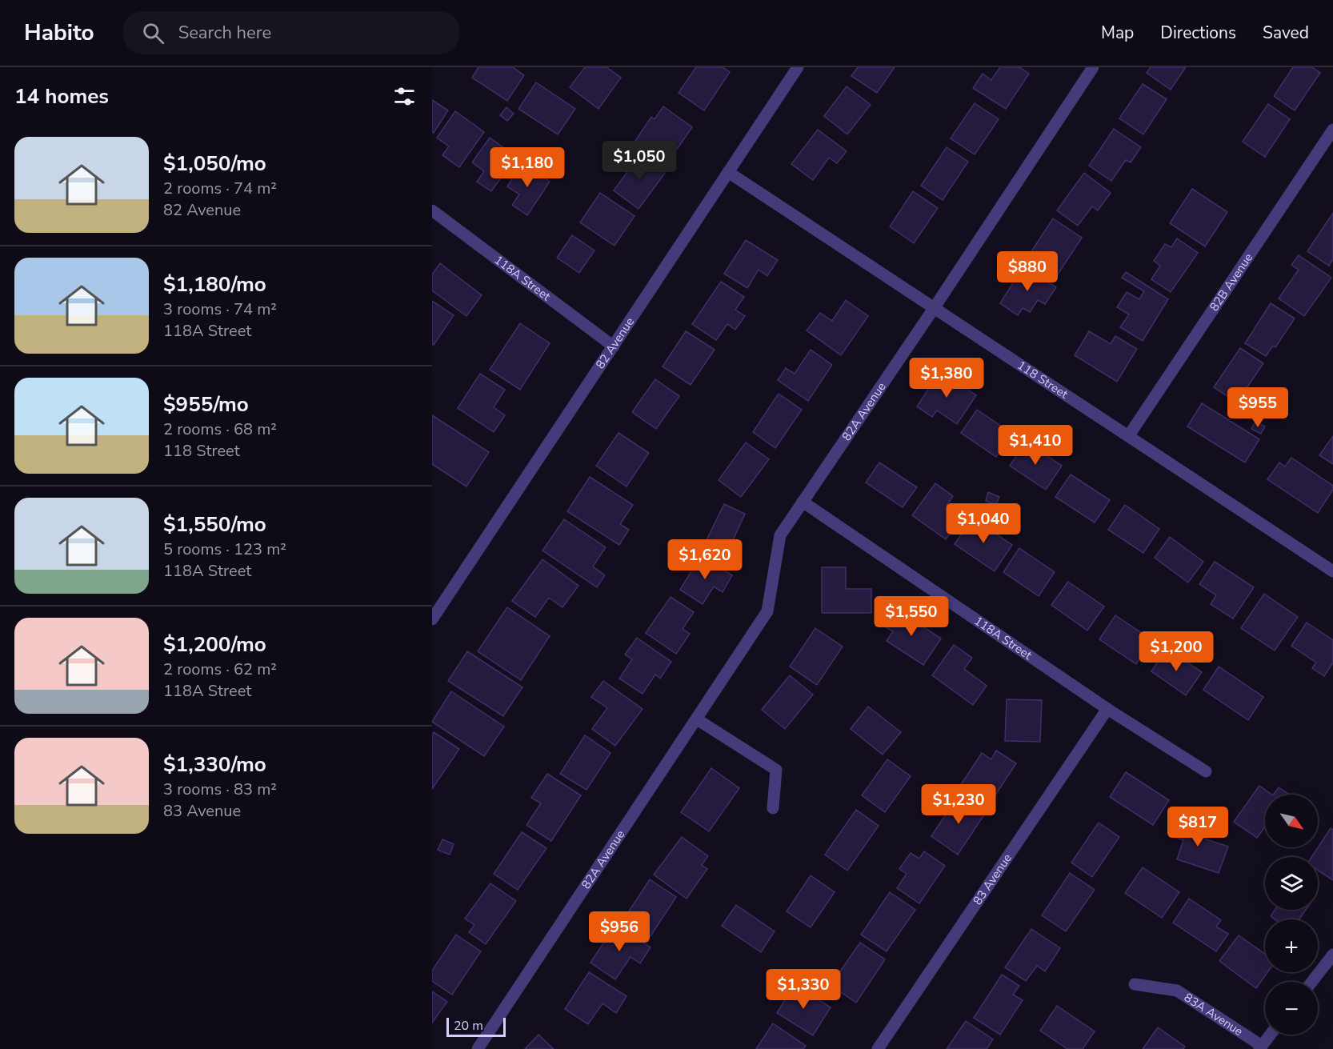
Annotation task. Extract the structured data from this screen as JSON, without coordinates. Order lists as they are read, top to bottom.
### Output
{
  "streets": {
    "street": [
      "118A Street",
      "82B Avenue",
      "82 Avenue",
      "118 Street",
      "82A Avenue",
      "83 Avenue",
      "83A Avenue"
    ]
  },
  "crossings": [
    ["118A Street", "82 Avenue"],
    ["118A Street", "82A Avenue"],
    ["118A Street", "83 Avenue"],
    ["82B Avenue", "118 Street"],
    ["82 Avenue", "118 Street"],
    ["118 Street", "82A Avenue"]
  ],
  "scale_bar": "20 m",
  "north": "bottom right",
  "page": {
    "header": "Habito",
    "search": "Search here",
    "nav": ["Map", "Directions", "Saved"],
    "heading": "14 homes",
    "list": [
      {
        "name": "$1,050/mo",
        "note": "2 rooms · 74 m² · 82 Avenue"
      },
      {
        "name": "$1,180/mo",
        "note": "3 rooms · 74 m² · 118A Street"
      },
      {
        "name": "$955/mo",
        "note": "2 rooms · 68 m² · 118 Street"
      },
      {
        "name": "$1,550/mo",
        "note": "5 rooms · 123 m² · 118A Street"
      },
      {
        "name": "$1,200/mo",
        "note": "2 rooms · 62 m² · 118A Street"
      },
      {
        "name": "$1,330/mo",
        "note": "3 rooms · 83 m² · 83 Avenue"
      }
    ],
    "price": [
      "$1,050",
      "$1,180",
      "$880",
      "$1,380",
      "$955",
      "$1,410",
      "$1,040",
      "$1,620",
      "$1,550",
      "$1,200",
      "$1,230",
      "$817",
      "$956",
      "$1,330"
    ],
    "map_buttons": ["+", "−"],
    "scale": "20 m"
  }
}
